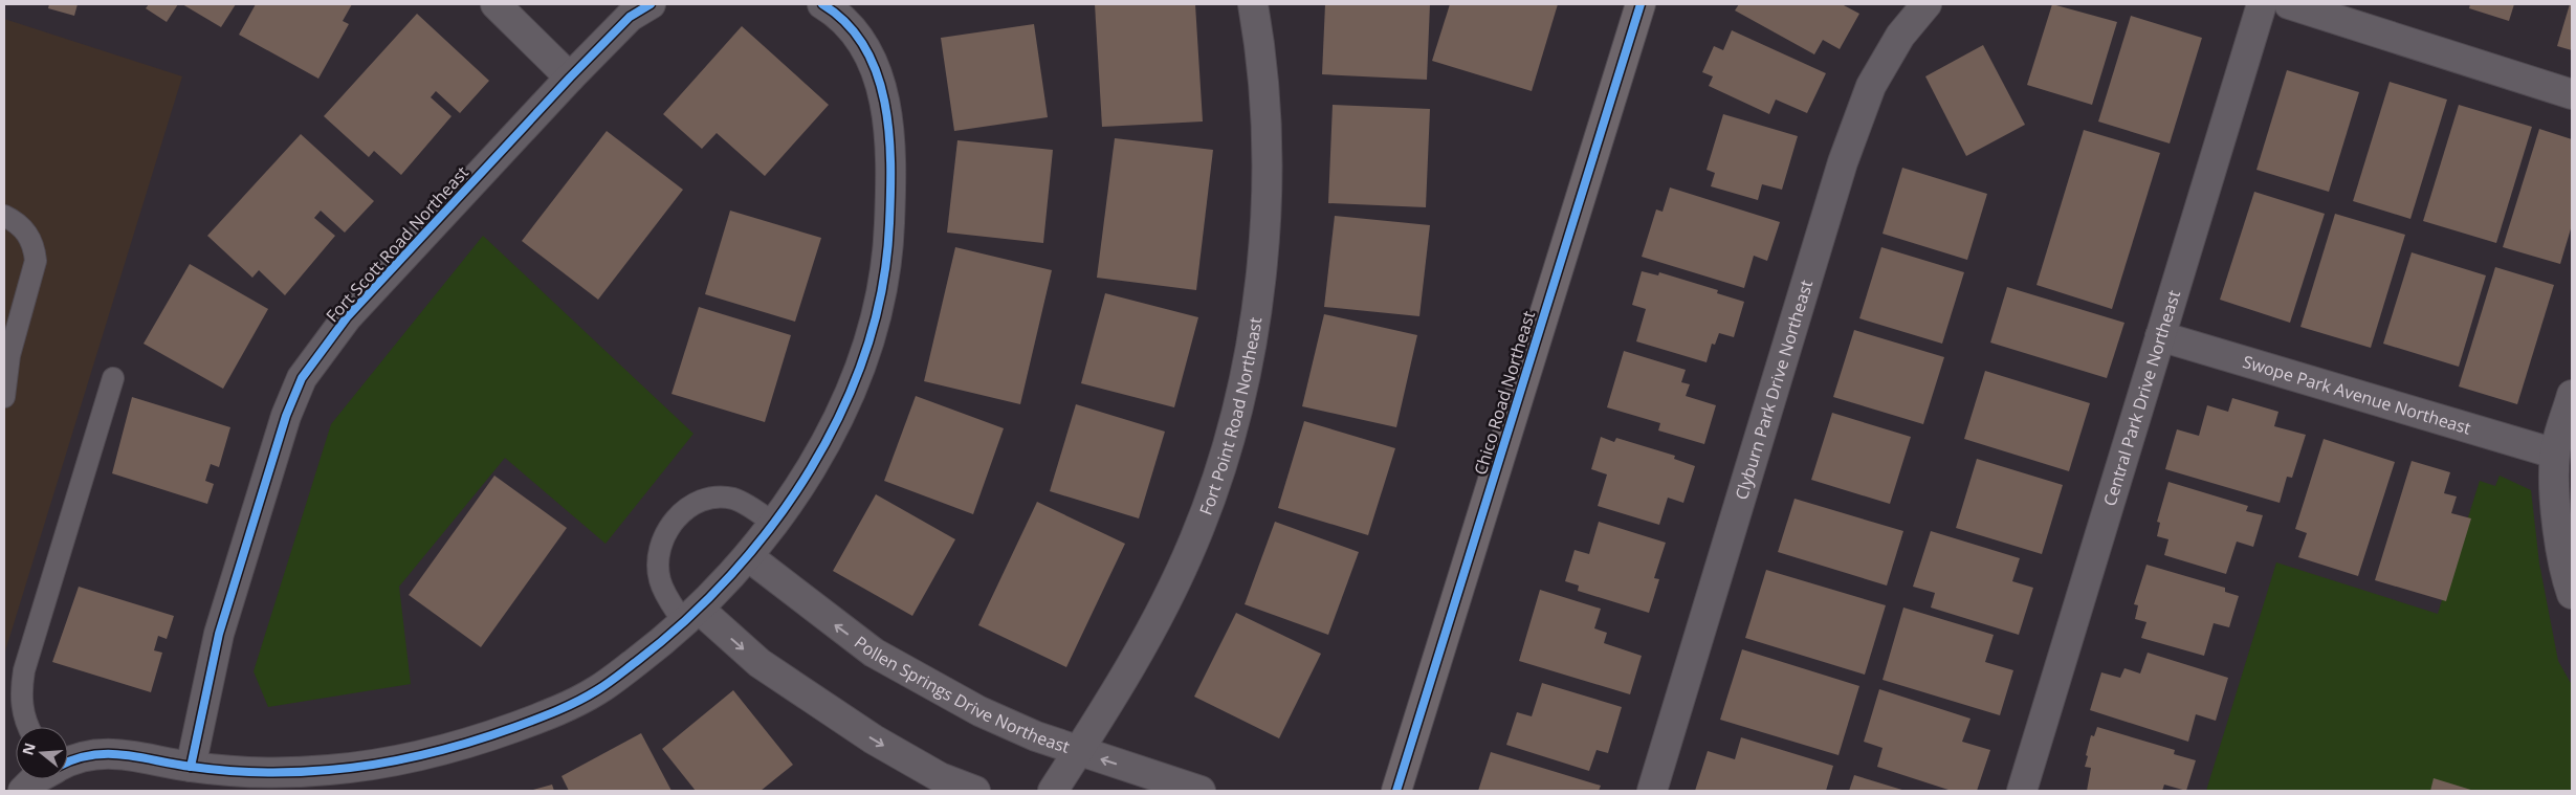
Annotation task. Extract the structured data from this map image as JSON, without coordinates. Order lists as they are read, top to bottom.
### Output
{
  "streets": {
    "street": [
      "Fort Scott Road Northeast",
      "Clyburn Park Drive Northeast",
      "Chico Road Northeast",
      "Swope Park Avenue Northeast",
      "Central Park Drive Northeast",
      "Fort Point Road Northeast",
      "Pollen Springs Drive Northeast"
    ]
  },
  "crossings": [
    ["Swope Park Avenue Northeast", "Central Park Drive Northeast"],
    ["Fort Point Road Northeast", "Pollen Springs Drive Northeast"]
  ],
  "north": "left"
}
